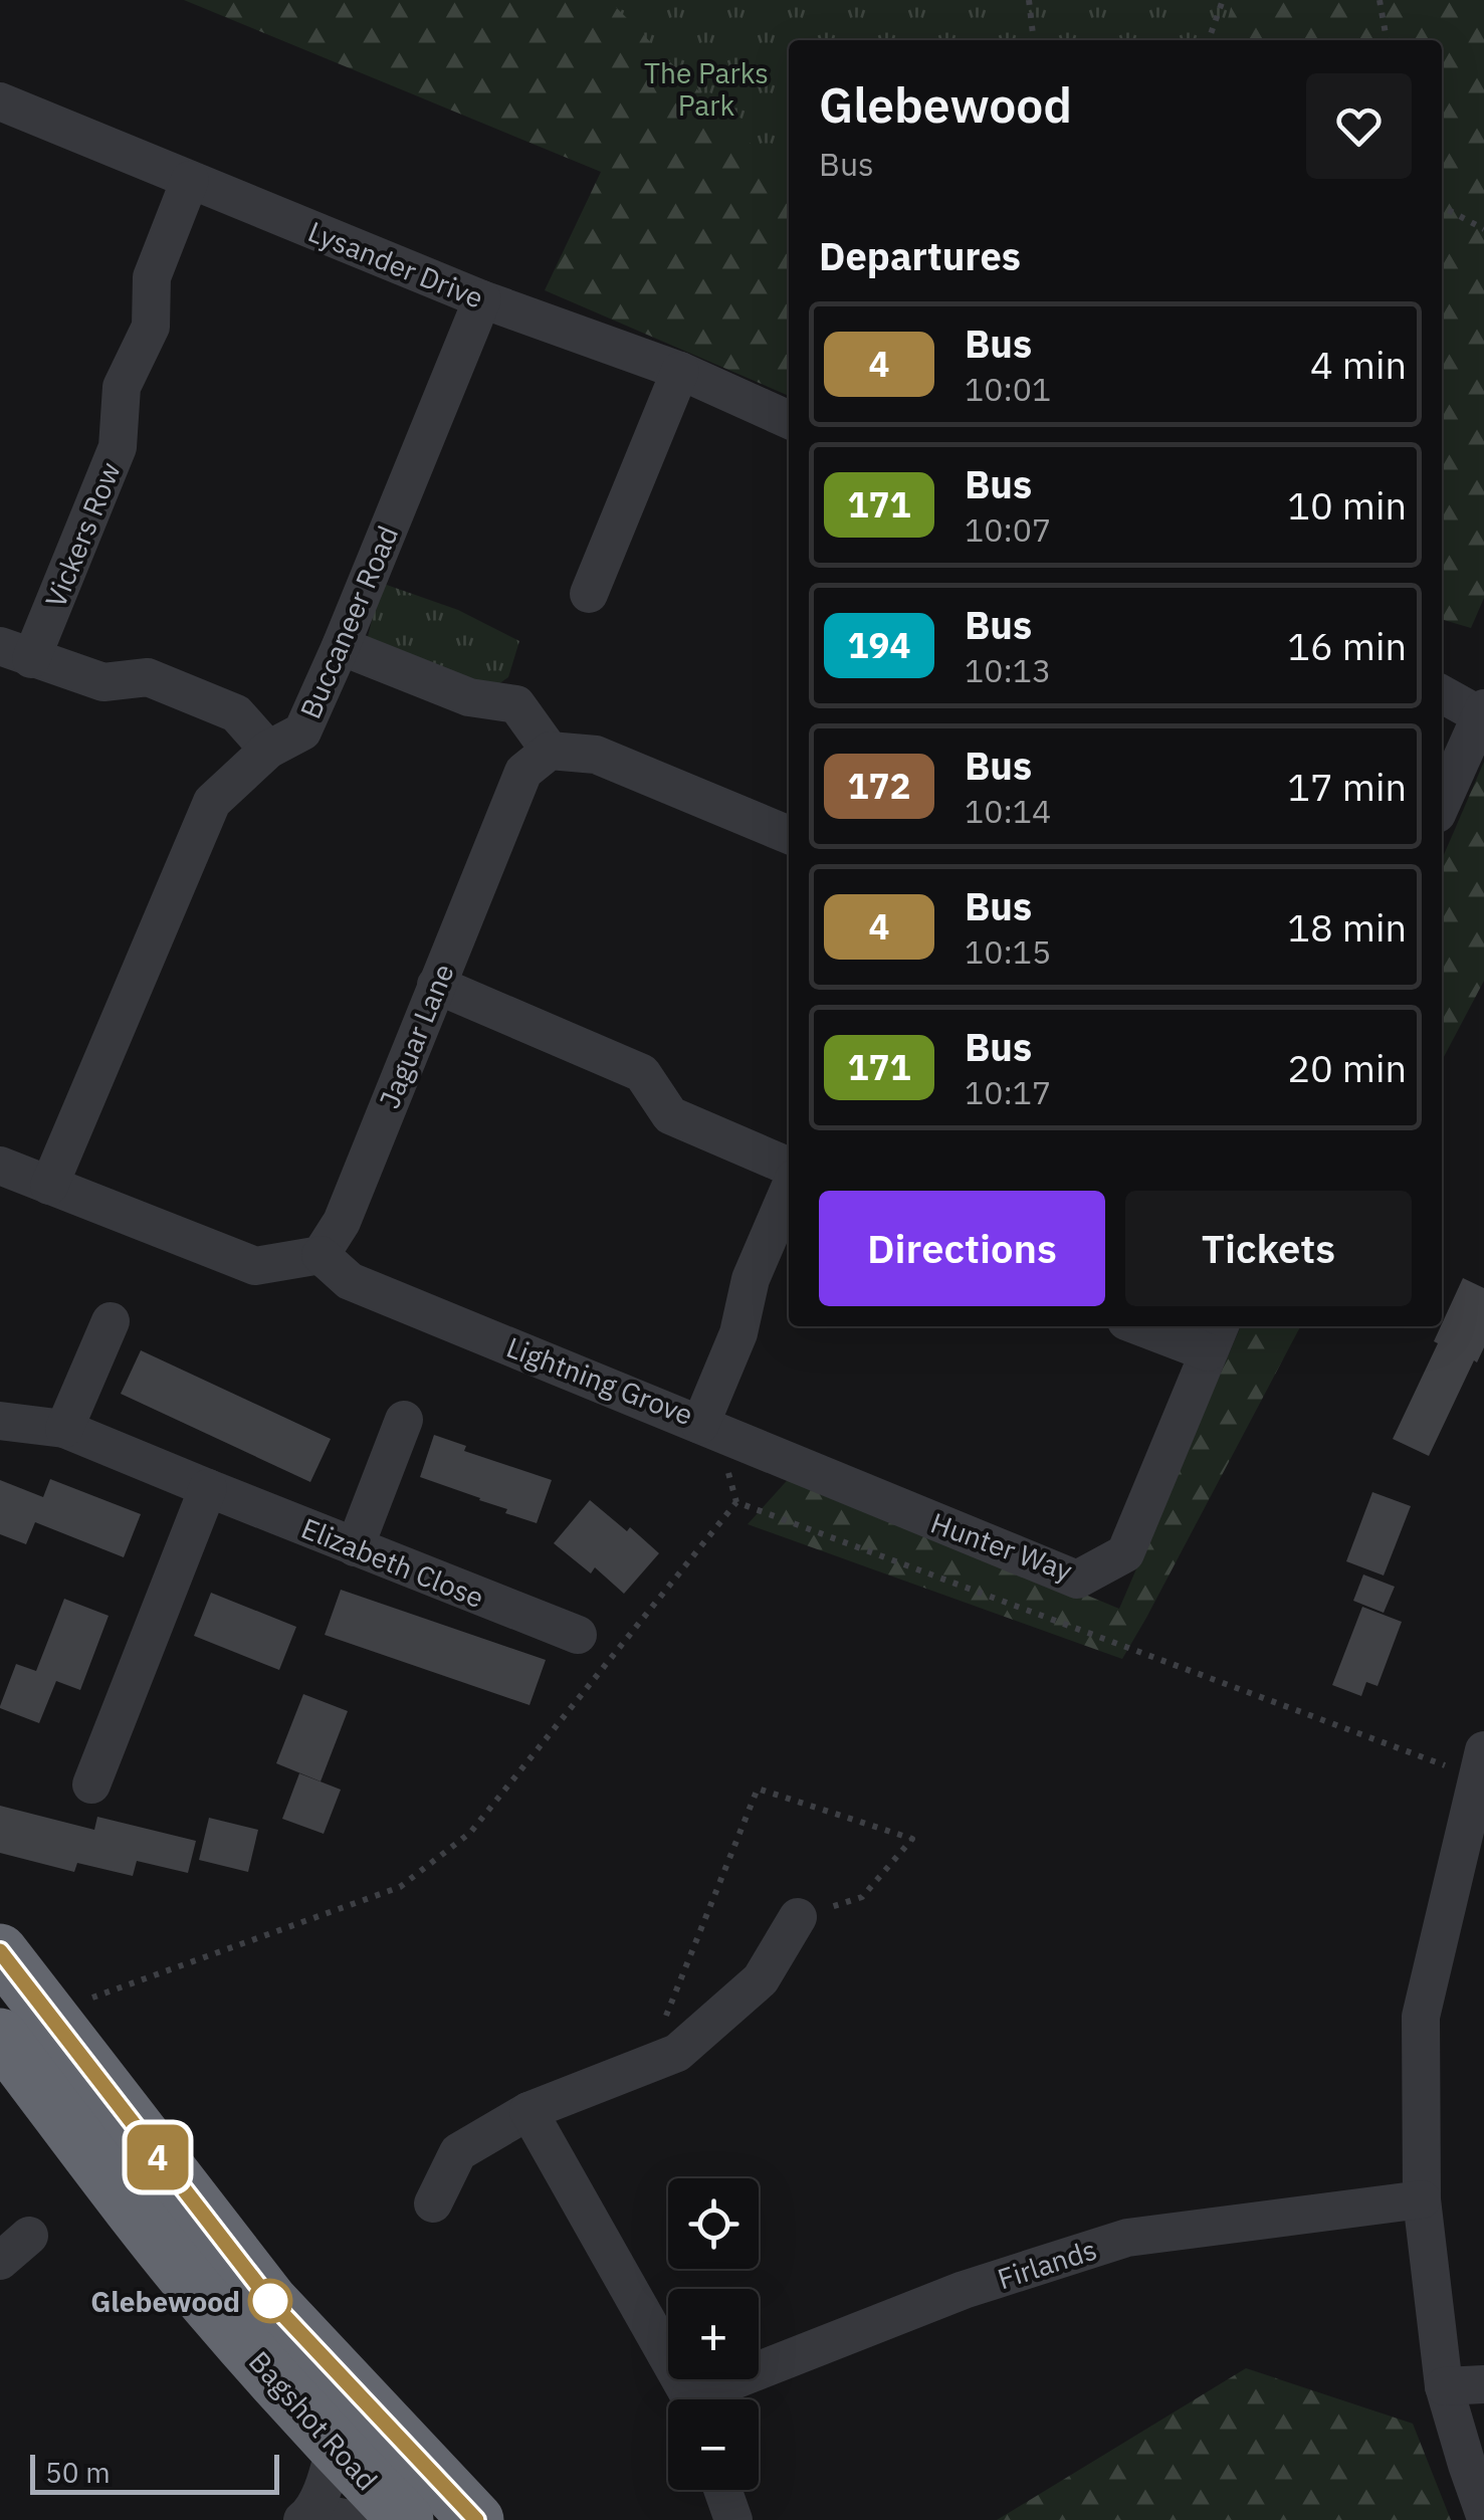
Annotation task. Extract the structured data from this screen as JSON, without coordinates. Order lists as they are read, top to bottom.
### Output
{
  "streets": {
    "highway": ["Bagshot Road"],
    "street": [
      "Lysander Drive",
      "Vickers Row",
      "Buccaneer Road",
      "Jaguar Lane",
      "Lightning Grove",
      "Hunter Way",
      "Elizabeth Close",
      "Firlands"
    ]
  },
  "crossings": [
    ["Lysander Drive", "Vickers Row"],
    ["Lysander Drive", "Buccaneer Road"],
    ["Jaguar Lane", "Lightning Grove"],
    ["Lightning Grove", "Hunter Way"]
  ],
  "parks": ["The Parks Park"],
  "places": ["Glebewood"],
  "lines": ["bus line 4"],
  "scale_bar": "50 m",
  "page": {
    "on_map": "4",
    "heading": [
      ["Glebewood", "Bus"],
      "Departures"
    ],
    "list": [
      {
        "mark": "4",
        "name": "Bus",
        "note": "10:01",
        "value": "4 min"
      },
      {
        "mark": "171",
        "name": "Bus",
        "note": "10:07",
        "value": "10 min"
      },
      {
        "mark": "194",
        "name": "Bus",
        "note": "10:13",
        "value": "16 min"
      },
      {
        "mark": "172",
        "name": "Bus",
        "note": "10:14",
        "value": "17 min"
      },
      {
        "mark": "4",
        "name": "Bus",
        "note": "10:15",
        "value": "18 min"
      },
      {
        "mark": "171",
        "name": "Bus",
        "note": "10:17",
        "value": "20 min"
      }
    ],
    "buttons": ["Directions", "Tickets"],
    "map_buttons": ["+", "−"],
    "scale": "50 m"
  }
}
